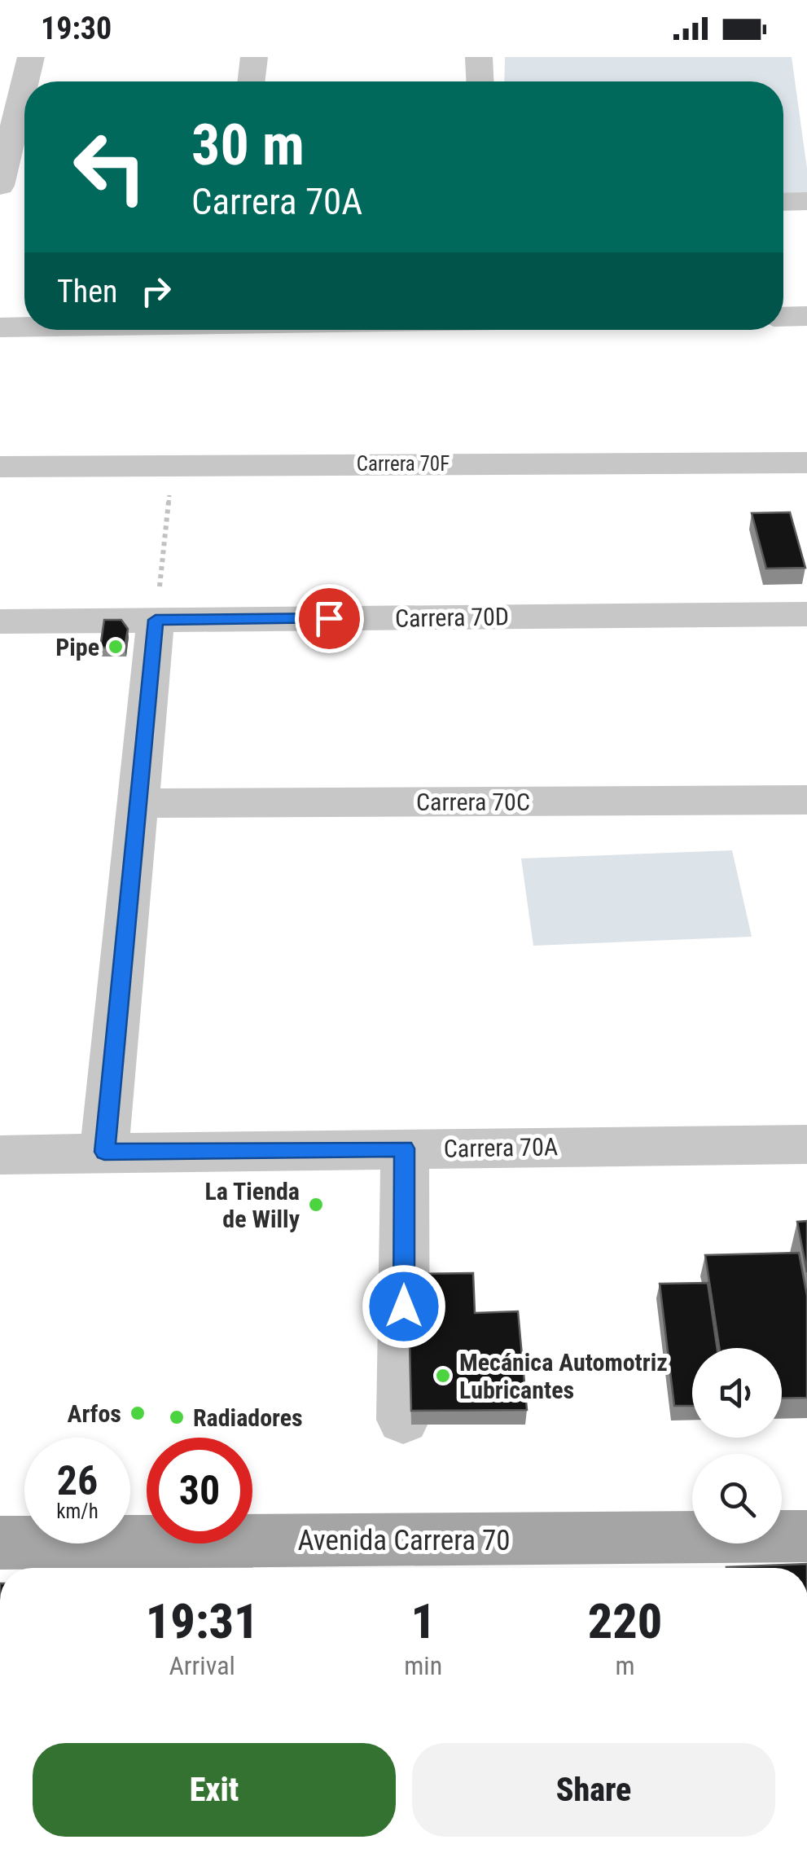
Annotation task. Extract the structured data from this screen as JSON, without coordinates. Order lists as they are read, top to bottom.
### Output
{
  "streets": {
    "main road": ["Avenida Carrera 70"],
    "street": [
      "Carrera 70F",
      "Carrera 70D",
      "Carrera 70C",
      "Carrera 70A"
    ]
  },
  "places": [
    "Pipe",
    "La Tienda de Willy",
    "Mecánica Automotriz Lubricantes",
    "Arfos",
    "Radiadores"
  ],
  "page": {
    "status": "19:30",
    "turn": ["30 m", "Carrera 70A"],
    "then": "Then",
    "speed": "26 km/h",
    "limit": "30",
    "eta": [
      "19:31",
      "Arrival",
      "1",
      "min",
      "220",
      "m"
    ],
    "buttons": ["Exit", "Share"]
  }
}
